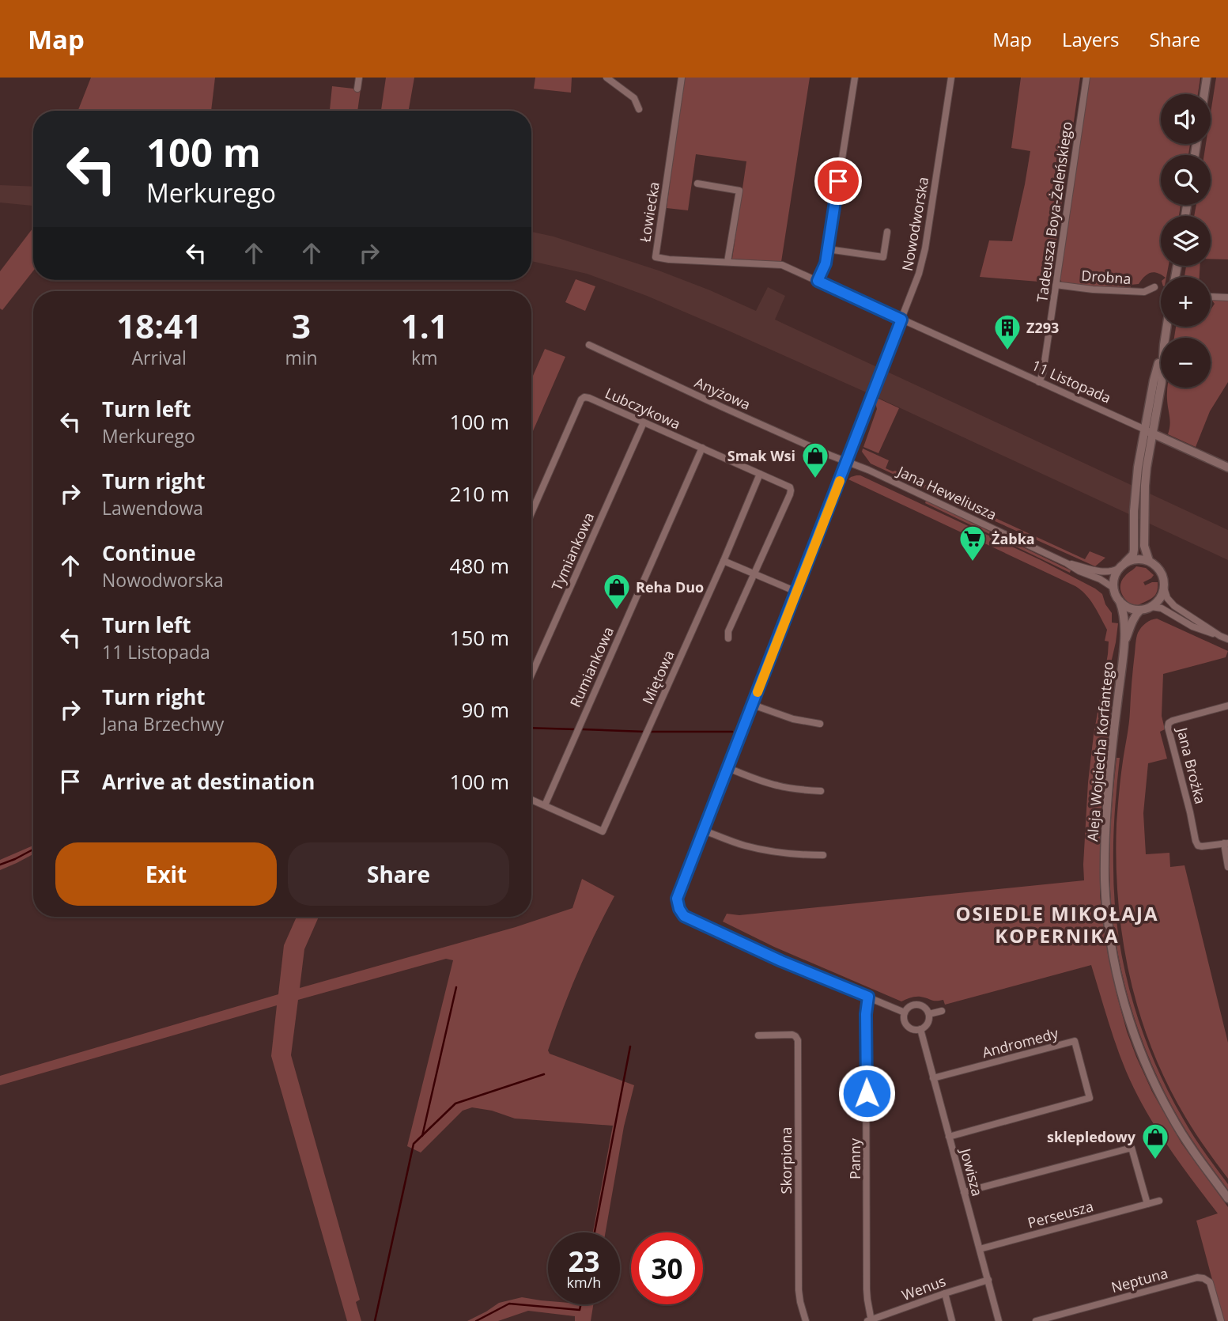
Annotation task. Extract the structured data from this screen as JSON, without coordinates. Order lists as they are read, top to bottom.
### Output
{
  "streets": {
    "main road": ["11 Listopada", "Aleja Wojciecha Korfantego"],
    "street": [
      "Łowiecka",
      "Tadeusza Boya-Żeleńskiego",
      "Nowodworska",
      "Drobna",
      "Anyżowa",
      "Lubczykowa",
      "Jana Heweliusza",
      "Tymiankowa",
      "Rumiankowa",
      "Miętowa",
      "Jana Brożka",
      "Andromedy",
      "Panny",
      "Skorpiona",
      "Jowisza",
      "Perseusza",
      "Neptuna",
      "Wenus"
    ]
  },
  "crossings": [
    ["Łowiecka", "11 Listopada"],
    ["Tadeusza Boya-Żeleńskiego", "Drobna"],
    ["Tadeusza Boya-Żeleńskiego", "11 Listopada"],
    ["Nowodworska", "11 Listopada"],
    ["Nowodworska", "Anyżowa"],
    ["Nowodworska", "Jana Heweliusza"],
    ["Nowodworska", "Panny"],
    ["Anyżowa", "Jana Heweliusza"],
    ["Lubczykowa", "Tymiankowa"],
    ["Lubczykowa", "Rumiankowa"],
    ["Lubczykowa", "Miętowa"],
    ["Jana Heweliusza", "Aleja Wojciecha Korfantego"],
    ["Rumiankowa", "Miętowa"],
    ["Andromedy", "Jowisza"],
    ["Panny", "Wenus"],
    ["Jowisza", "Perseusza"],
    ["Jowisza", "Wenus"]
  ],
  "districts": ["OSIEDLE MIKOŁAJA KOPERNIKA"],
  "places": {
    "building": ["Z293"],
    "shop": ["Smak Wsi", "Reha Duo", "sklepledowy"],
    "supermarket": ["Żabka"]
  },
  "page": {
    "header": "Map",
    "nav": ["Map", "Layers", "Share"],
    "map_buttons": ["+", "−"],
    "turn": ["100 m", "Merkurego"],
    "eta": [
      "18:41",
      "Arrival",
      "3",
      "min",
      "1.1",
      "km"
    ],
    "list": [
      {
        "name": "Turn left",
        "note": "Merkurego",
        "value": "100 m"
      },
      {
        "name": "Turn right",
        "note": "Lawendowa",
        "value": "210 m"
      },
      {
        "name": "Continue",
        "note": "Nowodworska",
        "value": "480 m"
      },
      {
        "name": "Turn left",
        "note": "11 Listopada",
        "value": "150 m"
      },
      {
        "name": "Turn right",
        "note": "Jana Brzechwy",
        "value": "90 m"
      },
      {
        "name": "Arrive at destination",
        "value": "100 m"
      }
    ],
    "buttons": ["Exit", "Share"],
    "speed": "23 km/h",
    "limit": "30"
  }
}
